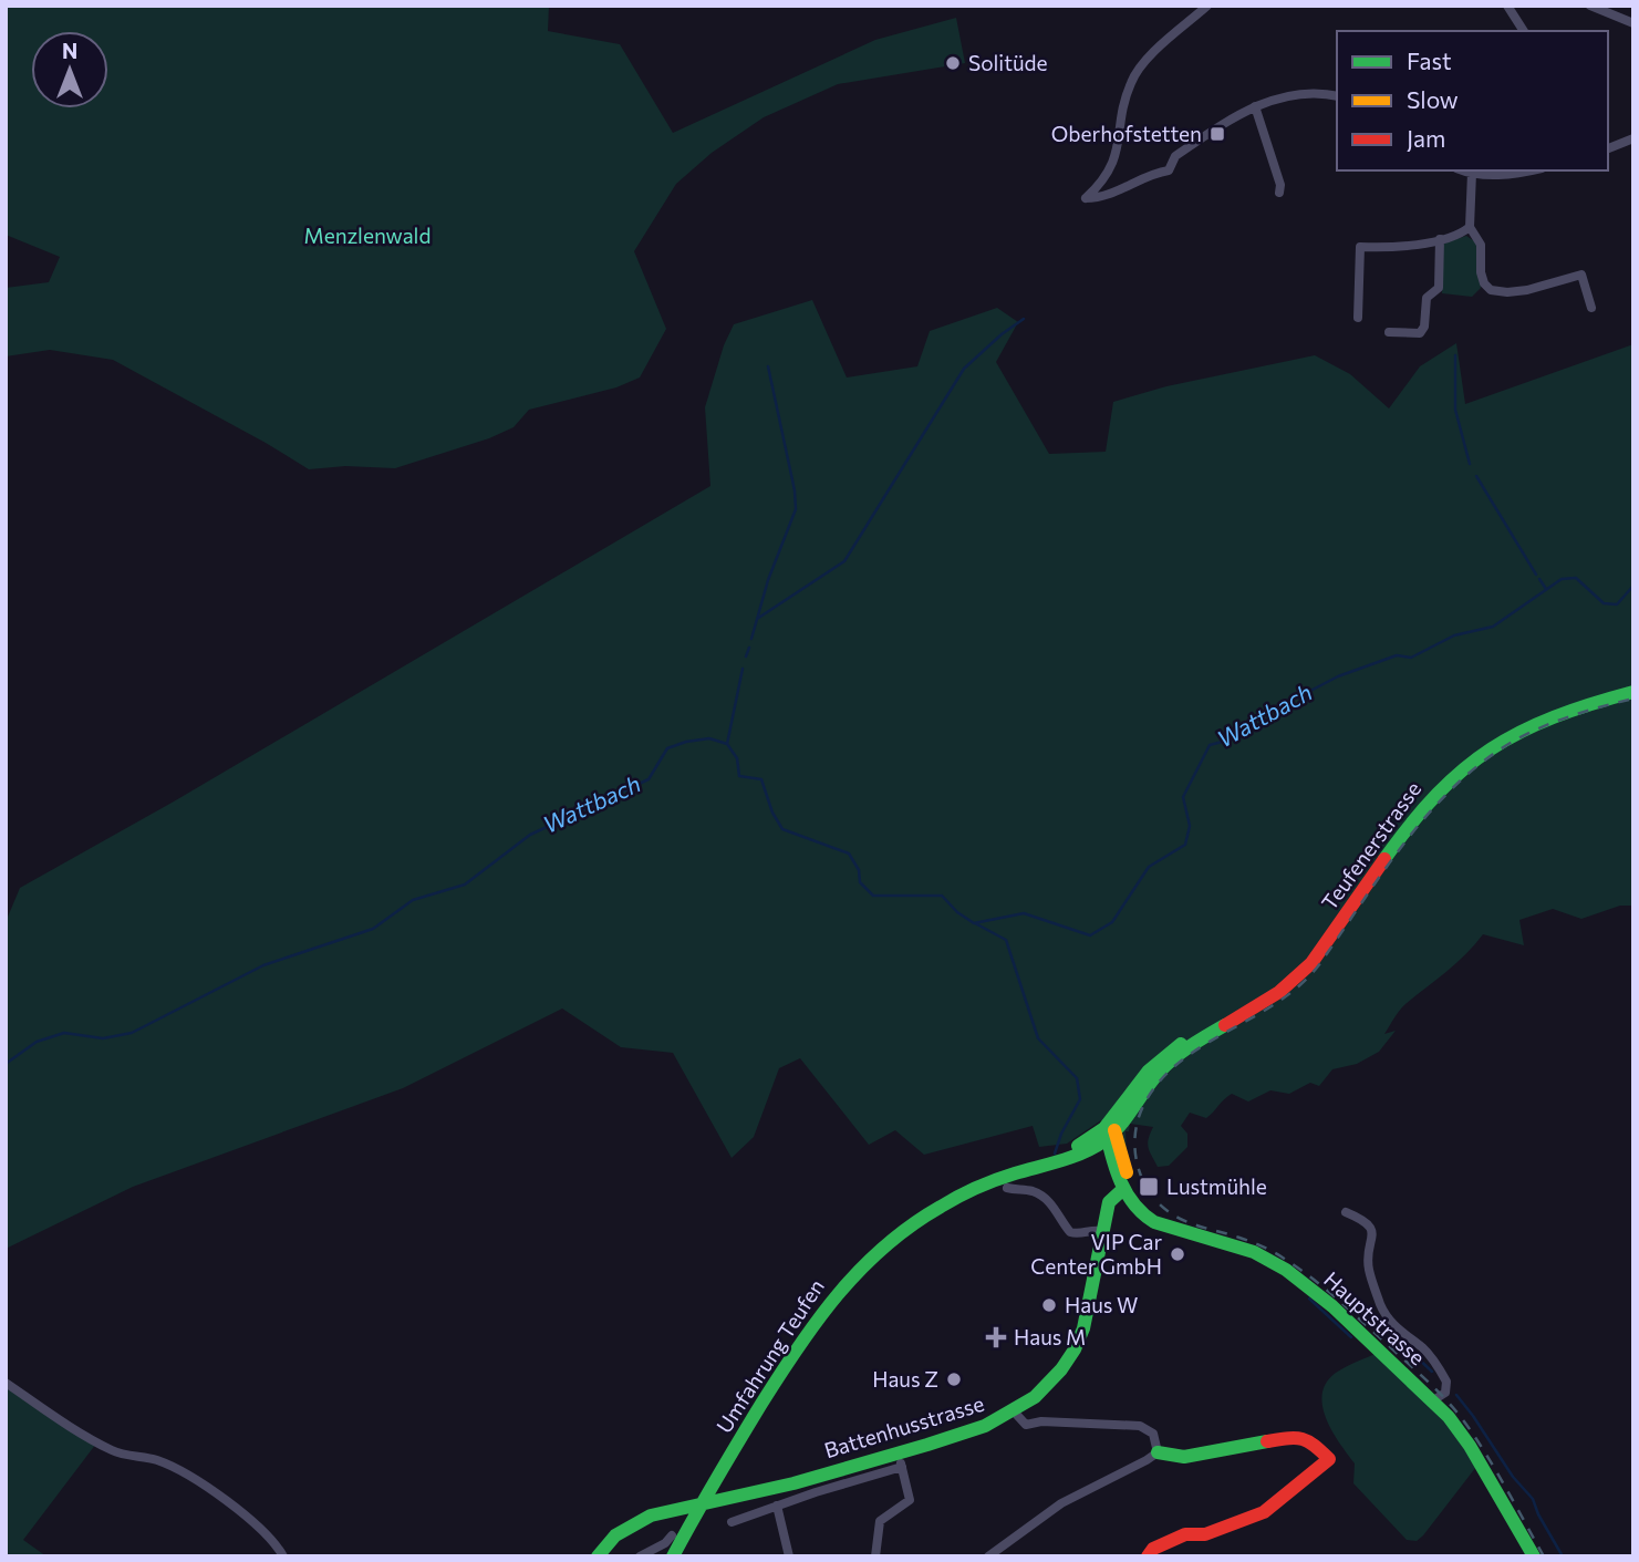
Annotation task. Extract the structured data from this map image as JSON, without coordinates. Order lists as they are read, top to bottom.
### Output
{
  "streets": {
    "street": [
      "Teufenerstrasse",
      "Hauptstrasse",
      "Umfahrung Teufen",
      "Battenhusstrasse"
    ]
  },
  "crossings": [
    ["Teufenerstrasse", "Umfahrung Teufen"],
    ["Hauptstrasse", "Battenhusstrasse"]
  ],
  "water": ["Wattbach"],
  "parks": ["Menzlenwald"],
  "places": {
    "other": [
      "Solitüde",
      "VIP Car Center GmbH",
      "Haus W",
      "Haus Z"
    ],
    "transit": ["Oberhofstetten", "Lustmühle"],
    "health": ["Haus M"]
  },
  "legend": ["Fast", "Slow", "Jam"],
  "north": "top"
}
